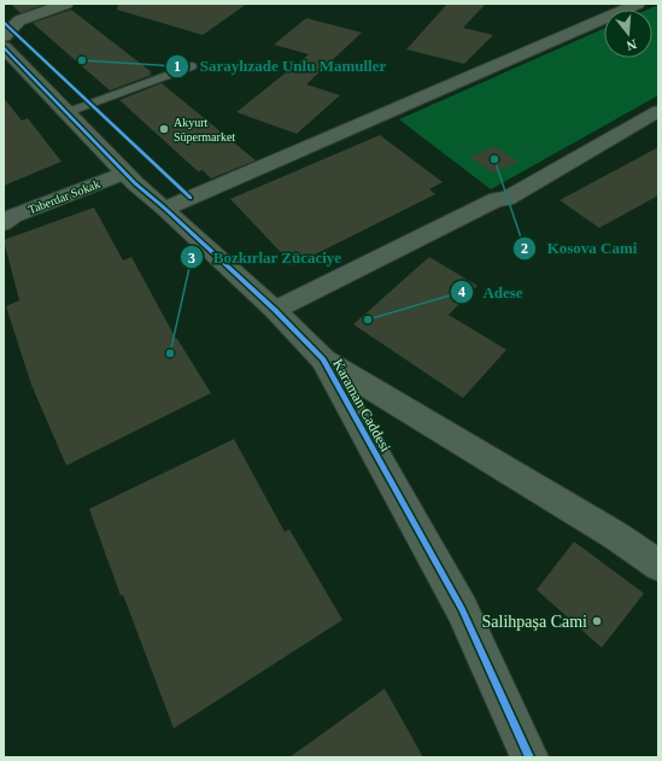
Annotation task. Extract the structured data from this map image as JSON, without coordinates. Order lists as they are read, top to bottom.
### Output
{
  "streets": {
    "street": ["Taberdar Sokak", "Karaman Caddesi"]
  },
  "crossings": [
    ["Taberdar Sokak", "Karaman Caddesi"]
  ],
  "places": [
    "Saraylızade Unlu Mamuller",
    "Akyurt Süpermarket",
    "Kosova Cami",
    "Adese",
    "Bozkırlar Zücaciye",
    "Salihpaşa Cami"
  ],
  "north": "bottom"
}
